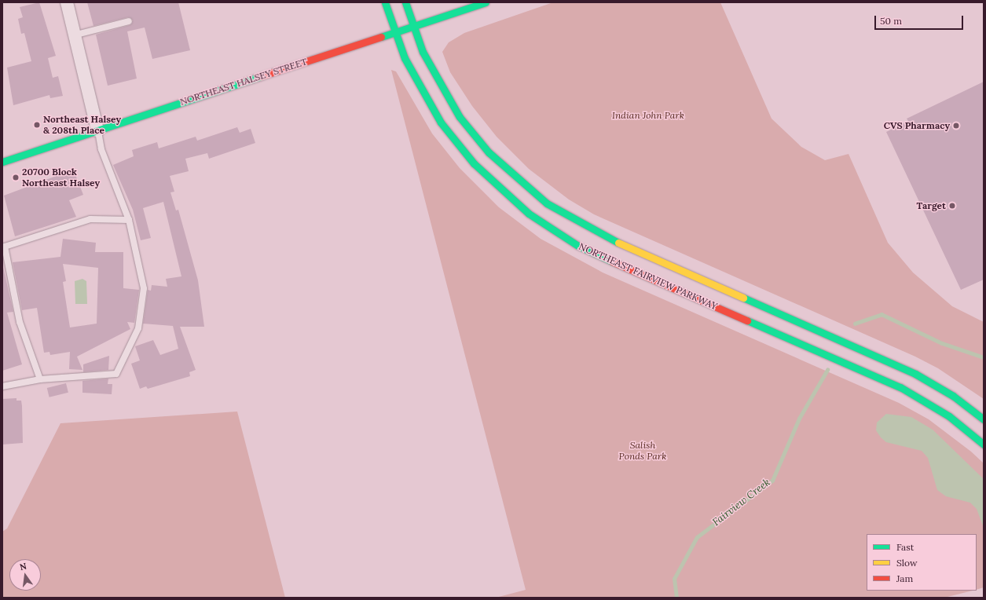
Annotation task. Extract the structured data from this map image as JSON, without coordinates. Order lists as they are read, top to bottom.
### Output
{
  "streets": {
    "main road": ["NORTHEAST HALSEY STREET", "NORTHEAST FAIRVIEW PARKWAY"]
  },
  "crossings": [
    ["NORTHEAST HALSEY STREET", "NORTHEAST FAIRVIEW PARKWAY"]
  ],
  "water": ["Fairview Creek"],
  "parks": ["Indian John Park", "Salish Ponds Park"],
  "places": [
    "Northeast Halsey & 208th Place",
    "CVS Pharmacy",
    "20700 Block Northeast Halsey",
    "Target"
  ],
  "legend": ["Fast", "Slow", "Jam"],
  "scale_bar": "50 m",
  "north": "top"
}
